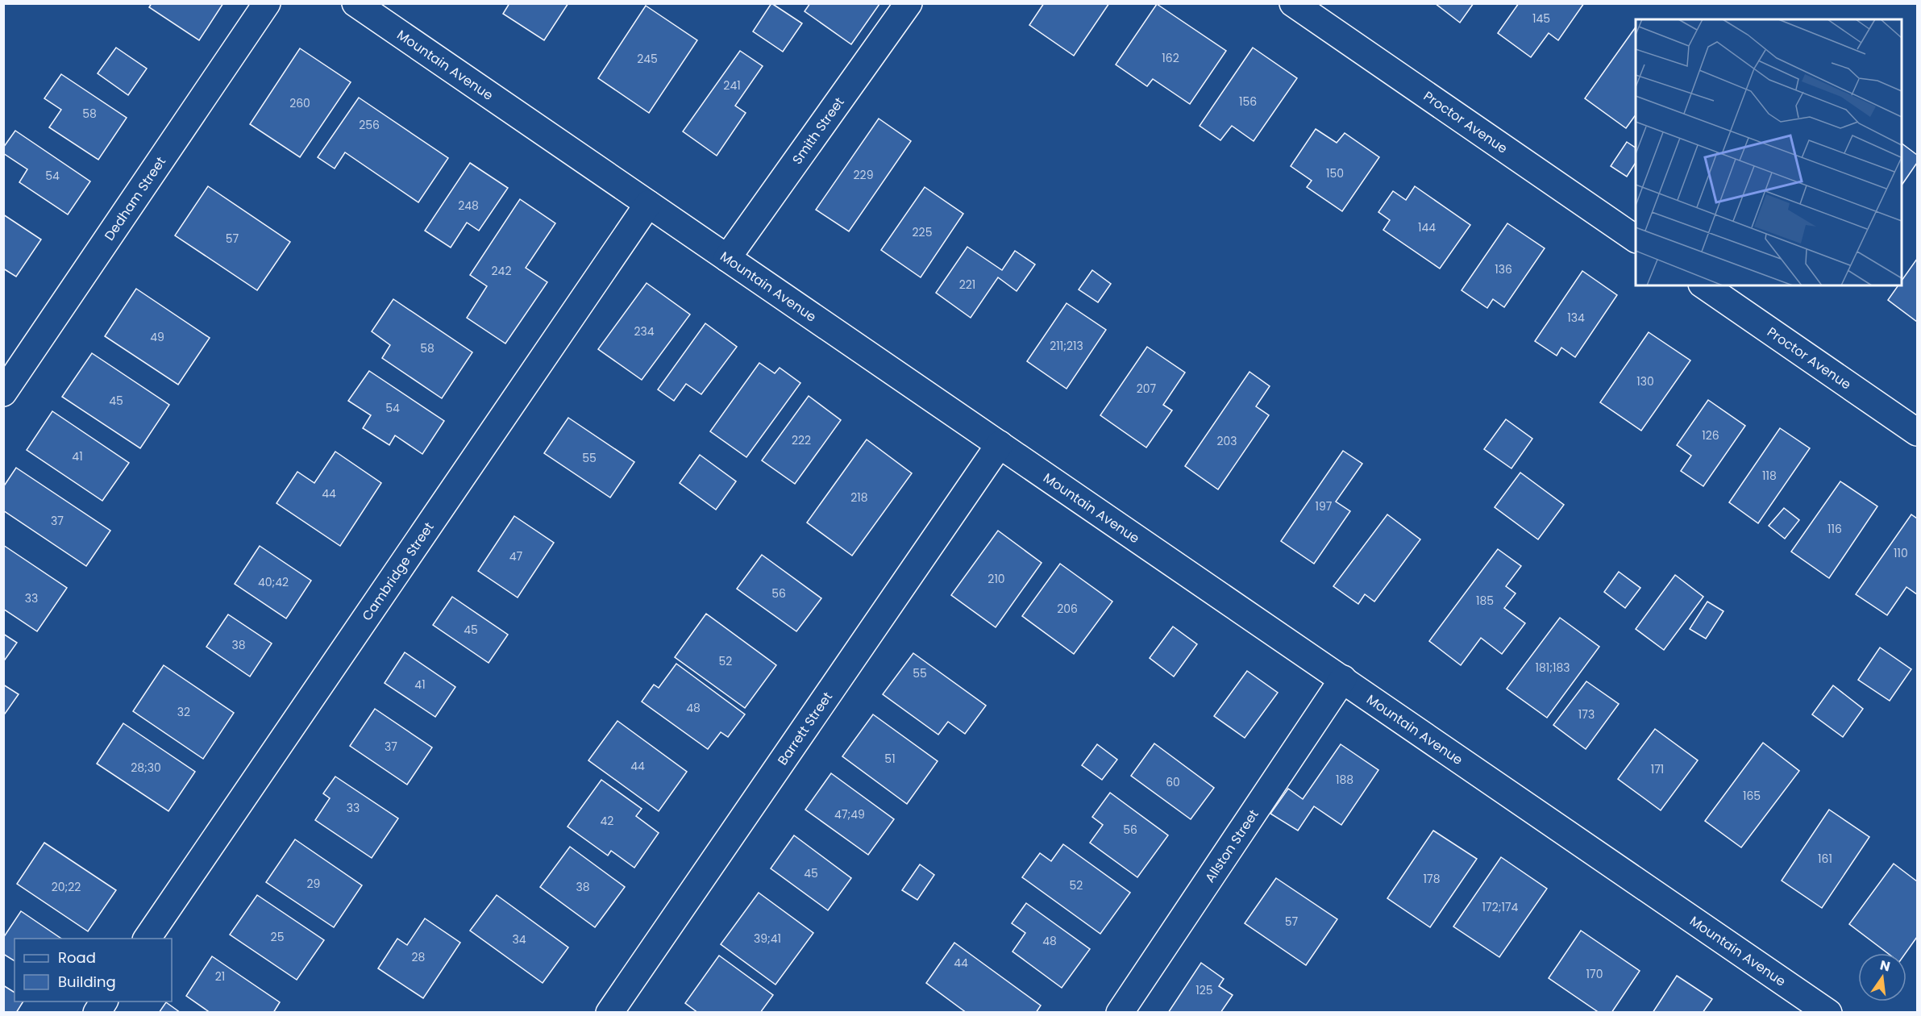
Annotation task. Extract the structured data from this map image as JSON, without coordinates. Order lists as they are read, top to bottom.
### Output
{
  "streets": {
    "street": [
      "Mountain Avenue",
      "Proctor Avenue",
      "Smith Street",
      "Dedham Street",
      "Cambridge Street",
      "Barrett Street",
      "Allston Street"
    ]
  },
  "crossings": [
    ["Mountain Avenue", "Smith Street"],
    ["Mountain Avenue", "Cambridge Street"],
    ["Mountain Avenue", "Barrett Street"],
    ["Mountain Avenue", "Allston Street"]
  ],
  "house_numbers": [
    "145",
    "162",
    "245",
    "241",
    "156",
    "260",
    "58",
    "256",
    "150",
    "229",
    "54",
    "248",
    "144",
    "225",
    "57",
    "136",
    "242",
    "221",
    "134",
    "234",
    "49",
    "211;213",
    "58",
    "130",
    "207",
    "45",
    "54",
    "126",
    "222",
    "203",
    "41",
    "55",
    "118",
    "44",
    "218",
    "197",
    "37",
    "116",
    "110",
    "47",
    "210",
    "40;42",
    "56",
    "33",
    "185",
    "206",
    "45",
    "38",
    "52",
    "181;183",
    "55",
    "41",
    "48",
    "32",
    "173",
    "37",
    "51",
    "44",
    "28;30",
    "171",
    "188",
    "60",
    "165",
    "33",
    "47;49",
    "42",
    "56",
    "161",
    "45",
    "178",
    "29",
    "52",
    "20;22",
    "38",
    "172;174",
    "57",
    "25",
    "39;41",
    "34",
    "48",
    "28",
    "44",
    "170",
    "21",
    "125"
  ],
  "legend": ["Road", "Building"],
  "north": "top"
}
